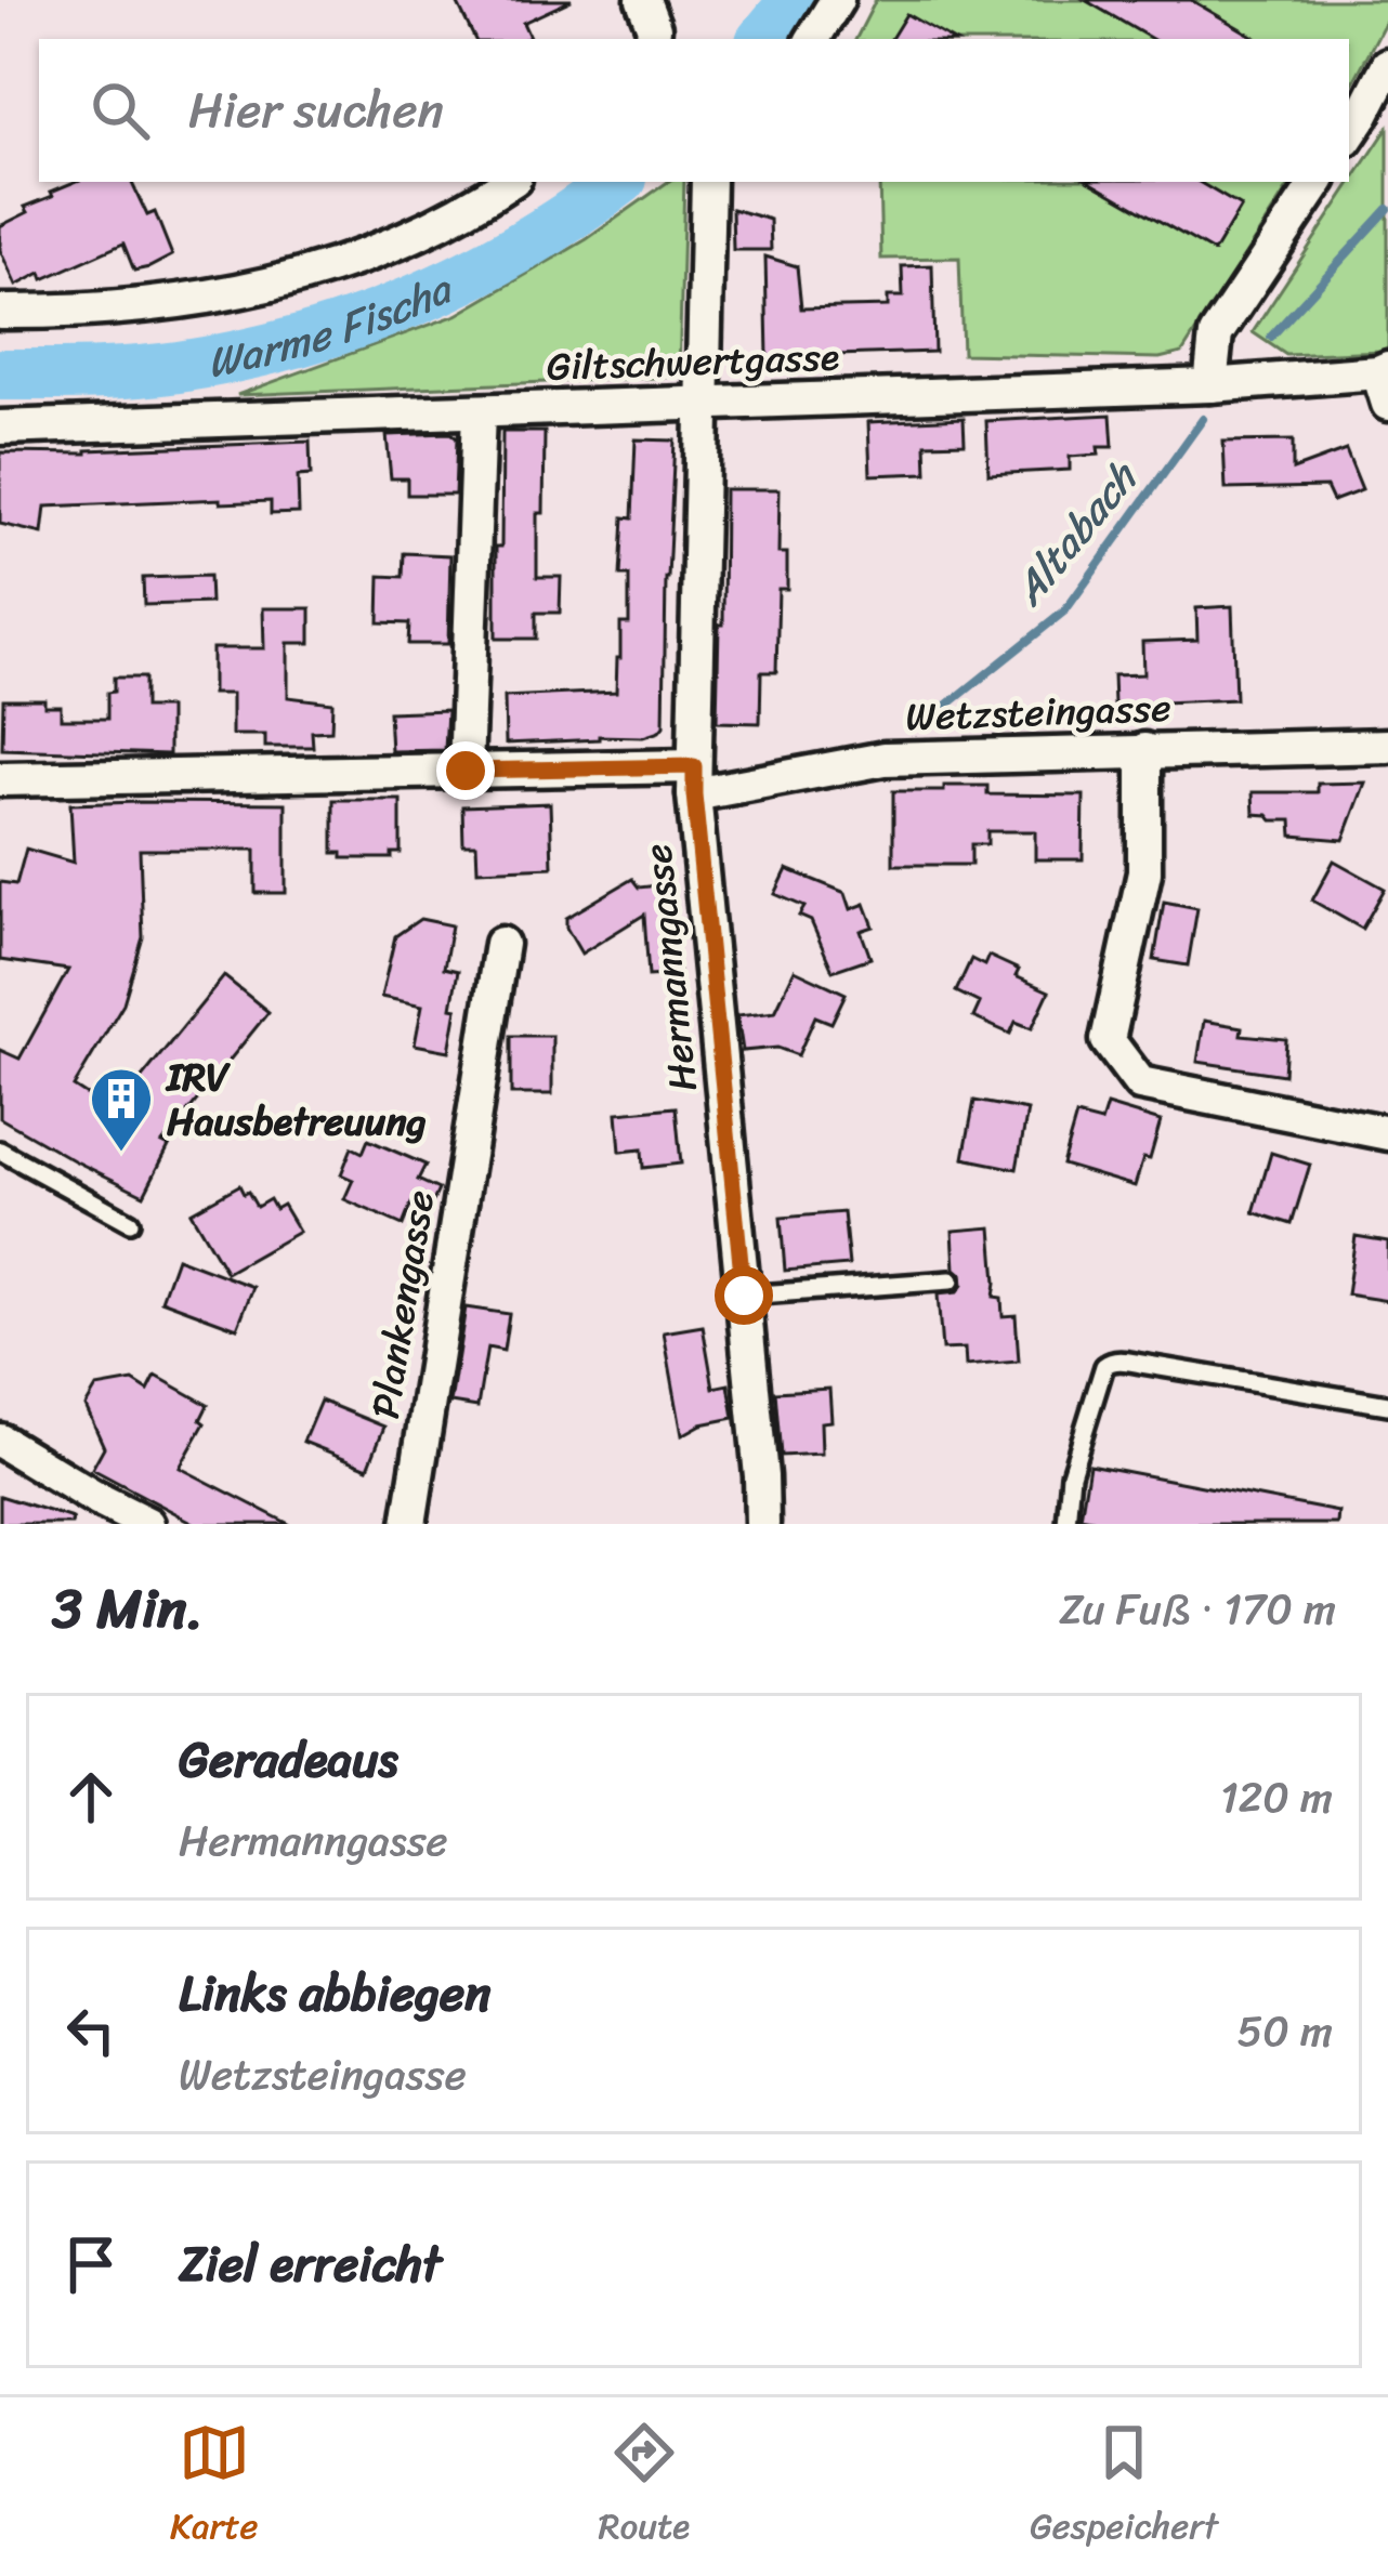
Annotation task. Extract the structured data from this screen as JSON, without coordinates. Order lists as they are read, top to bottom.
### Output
{
  "streets": {
    "street": [
      "Giltschwertgasse",
      "Wetzsteingasse",
      "Hermanngasse",
      "Plankengasse"
    ]
  },
  "crossings": [
    ["Giltschwertgasse", "Hermanngasse"],
    ["Wetzsteingasse", "Hermanngasse"]
  ],
  "water": ["Warme Fischa", "Altabach"],
  "places": {
    "building": ["IRV Hausbetreuung"]
  },
  "page": {
    "search": "Hier suchen",
    "heading": ["3 Min.", "Zu Fuß · 170 m"],
    "list": [
      ["Geradeaus", "Hermanngasse", "120 m"],
      ["Links abbiegen", "Wetzsteingasse", "50 m"],
      "Ziel erreicht"
    ],
    "nav": ["Karte", "Route", "Gespeichert"]
  }
}
